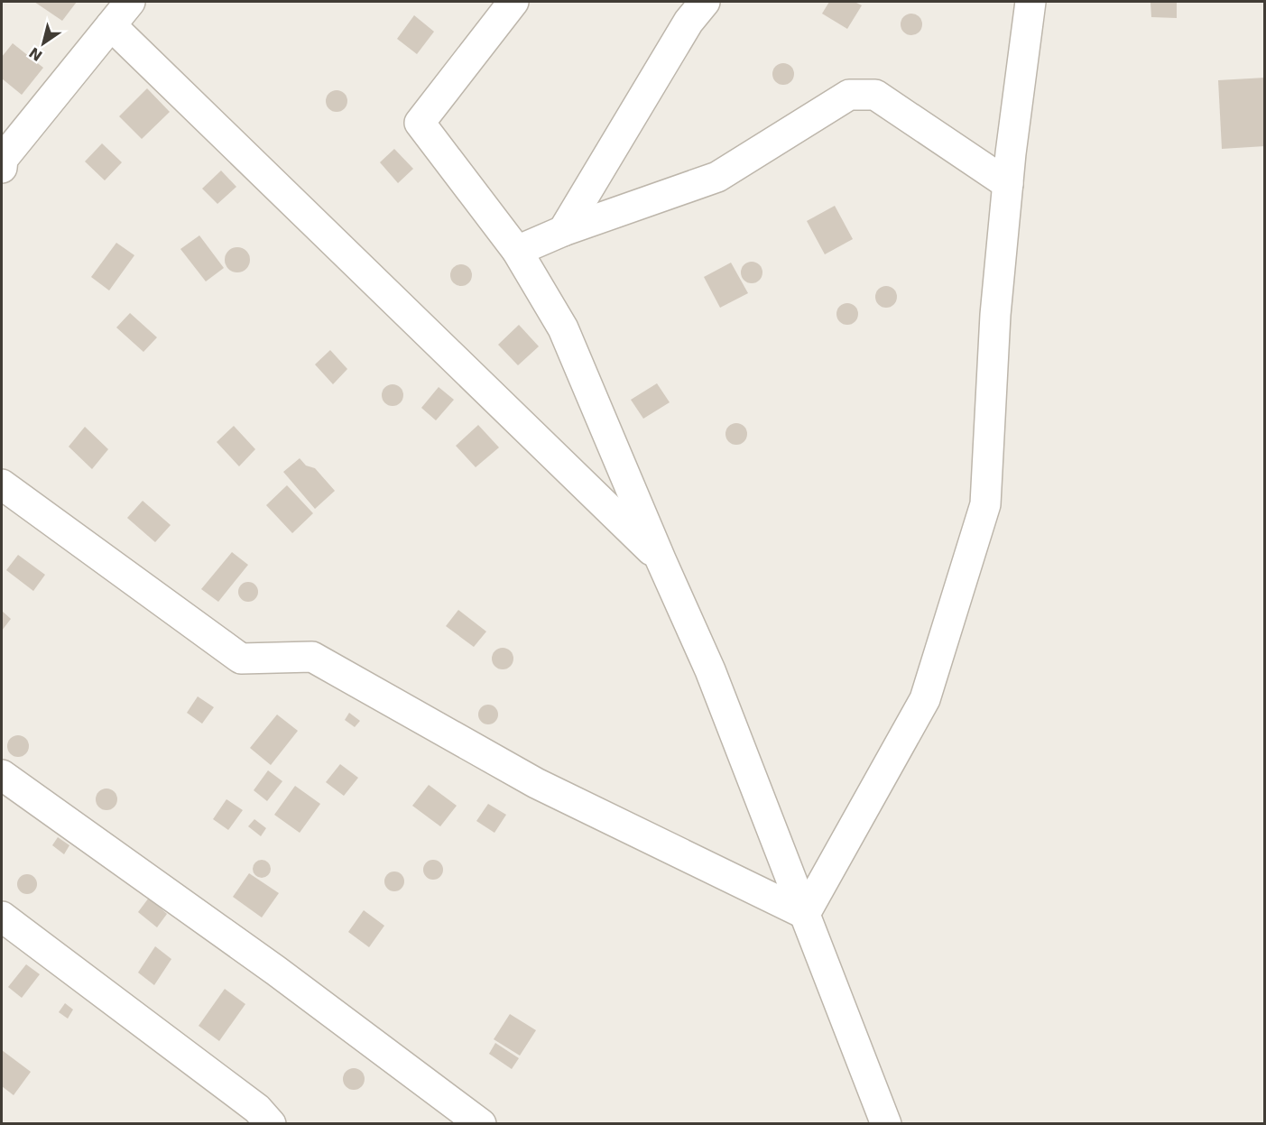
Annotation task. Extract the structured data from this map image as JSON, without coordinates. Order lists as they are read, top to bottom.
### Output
{
  "north": "bottom left"
}
